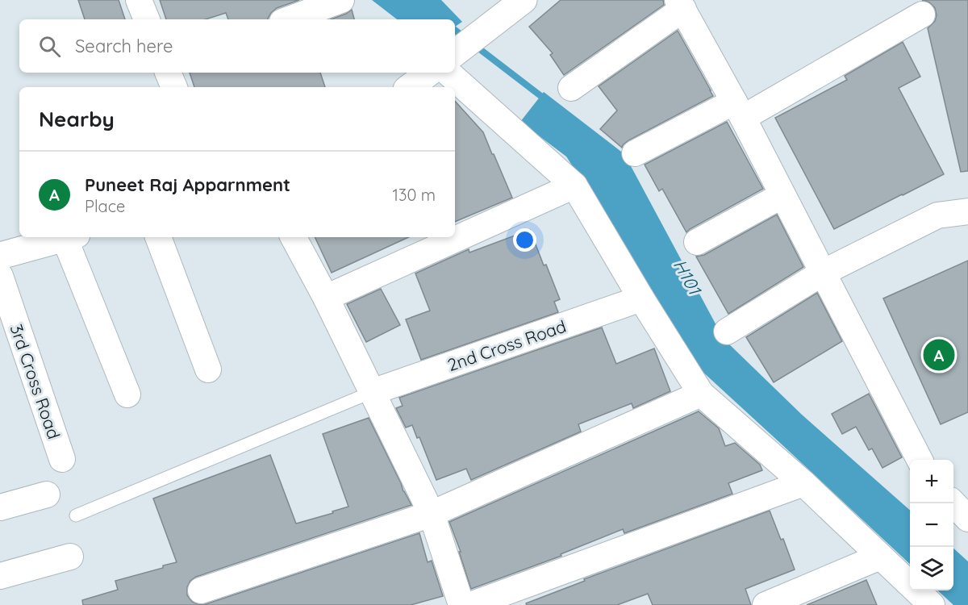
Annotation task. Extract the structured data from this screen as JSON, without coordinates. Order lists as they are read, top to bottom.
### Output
{
  "streets": {
    "street": ["2nd Cross Road", "3rd Cross Road"]
  },
  "water": ["H101"],
  "page": {
    "search": "Search here",
    "heading": "Nearby",
    "list": [
      {
        "mark": "A",
        "name": "Puneet Raj Apparnment",
        "note": "Place",
        "value": "130 m"
      }
    ],
    "pins": "A",
    "map_buttons": ["+", "−"]
  }
}
